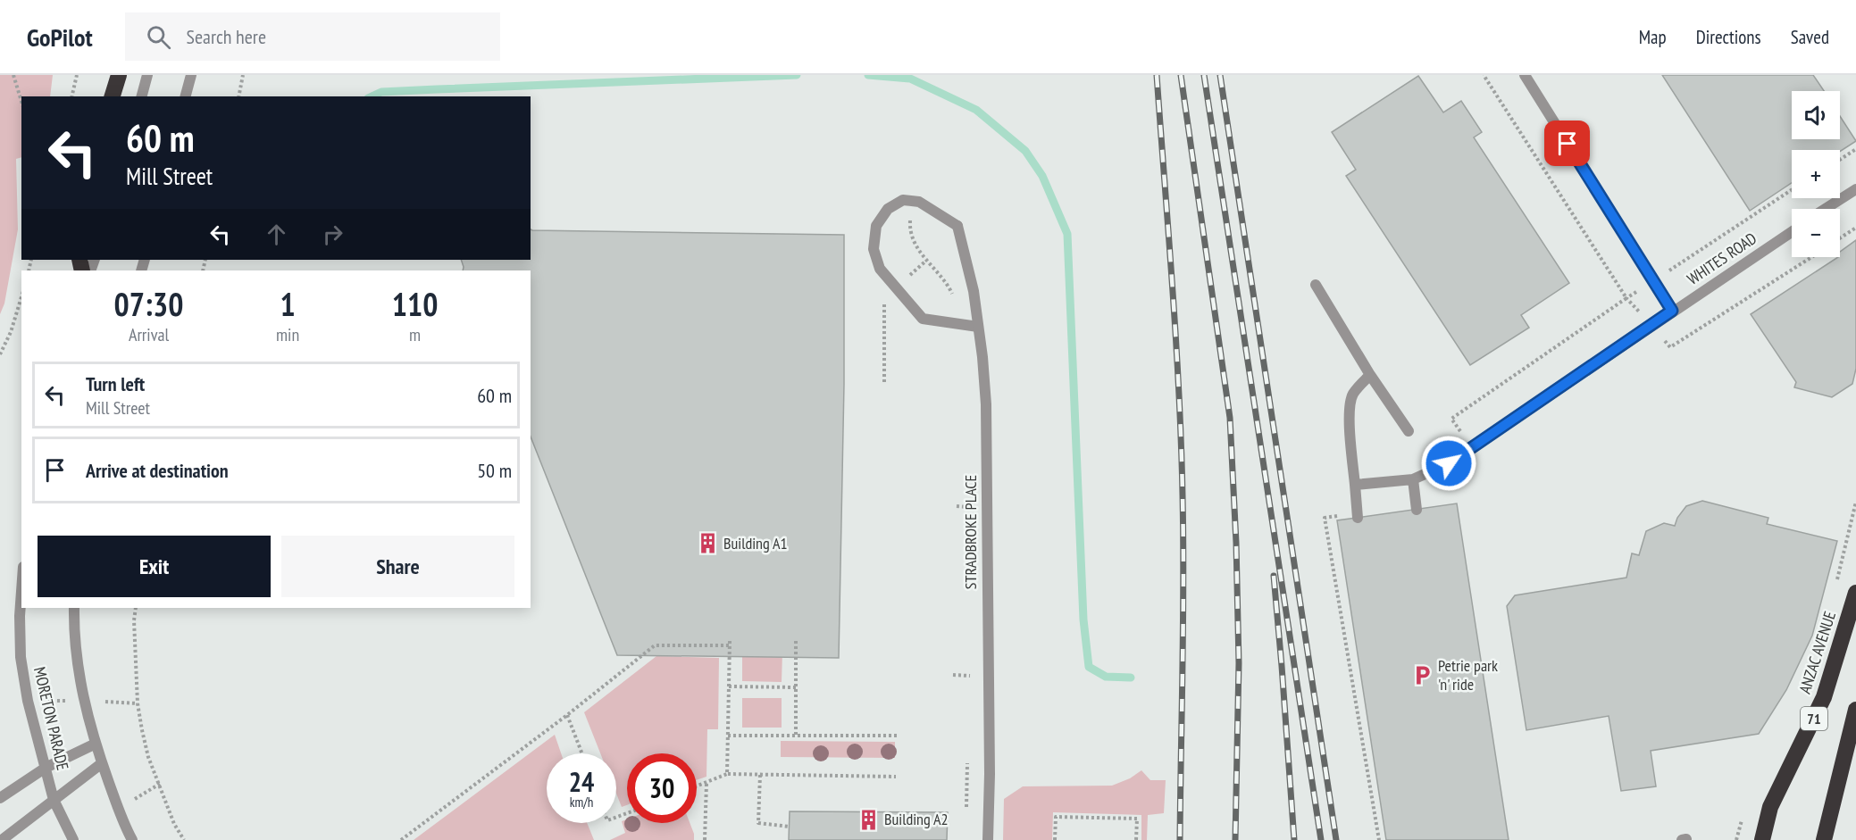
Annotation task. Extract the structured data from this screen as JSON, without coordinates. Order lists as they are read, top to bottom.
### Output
{
  "streets": {
    "highway": ["ANZAC AVENUE", "71"],
    "street": ["WHITES ROAD", "STRADBROKE PLACE", "MORETON PARADE"]
  },
  "places": {
    "building": ["Building A1", "Building A2"],
    "parking": ["Petrie park 'n' ride"]
  },
  "page": {
    "header": "GoPilot",
    "search": "Search here",
    "nav": ["Map", "Directions", "Saved"],
    "map_buttons": ["+", "−"],
    "turn": ["60 m", "Mill Street"],
    "eta": [
      "07:30",
      "Arrival",
      "1",
      "min",
      "110",
      "m"
    ],
    "list": [
      {
        "name": "Turn left",
        "note": "Mill Street",
        "value": "60 m"
      },
      {
        "name": "Arrive at destination",
        "value": "50 m"
      }
    ],
    "buttons": ["Exit", "Share"],
    "speed": "24 km/h",
    "limit": "30"
  }
}
